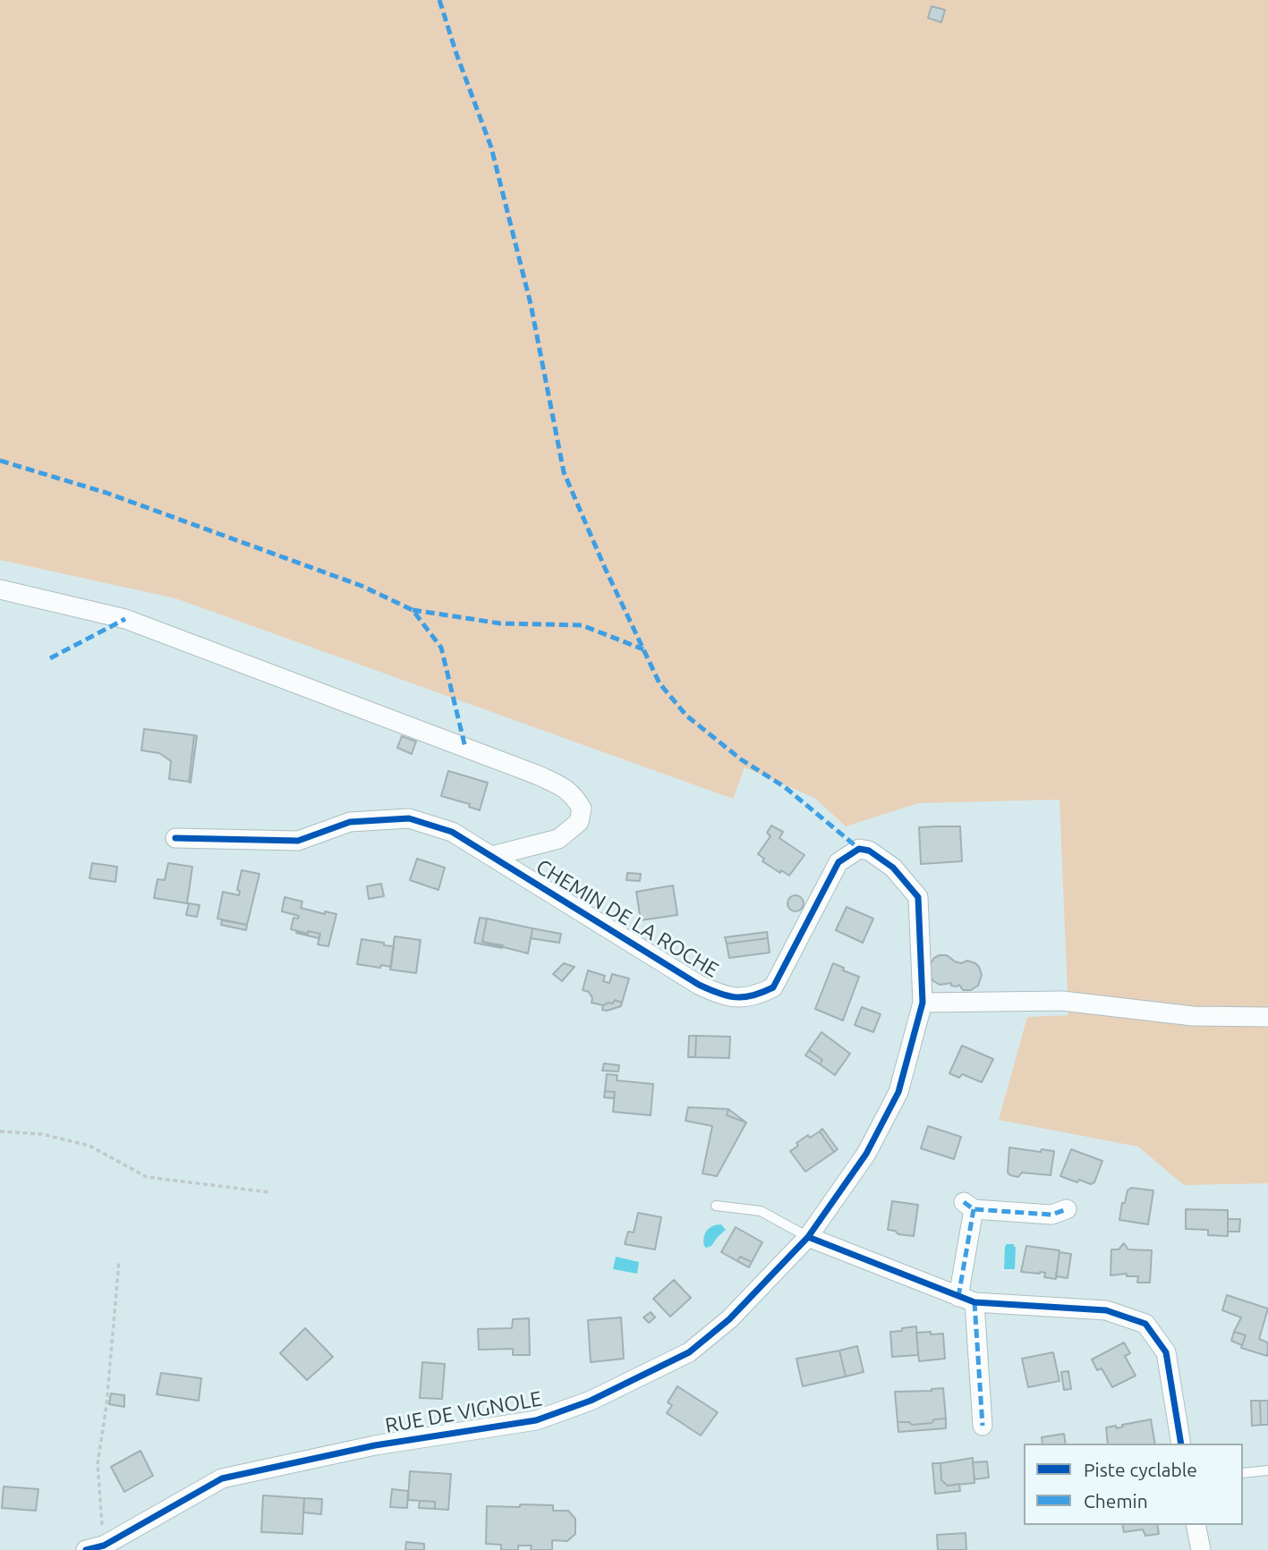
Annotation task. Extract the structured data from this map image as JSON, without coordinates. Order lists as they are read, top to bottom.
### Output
{
  "streets": {
    "street": ["CHEMIN DE LA ROCHE", "RUE DE VIGNOLE"]
  },
  "crossings": [
    ["CHEMIN DE LA ROCHE", "RUE DE VIGNOLE"]
  ],
  "legend": ["Piste cyclable", "Chemin"]
}
